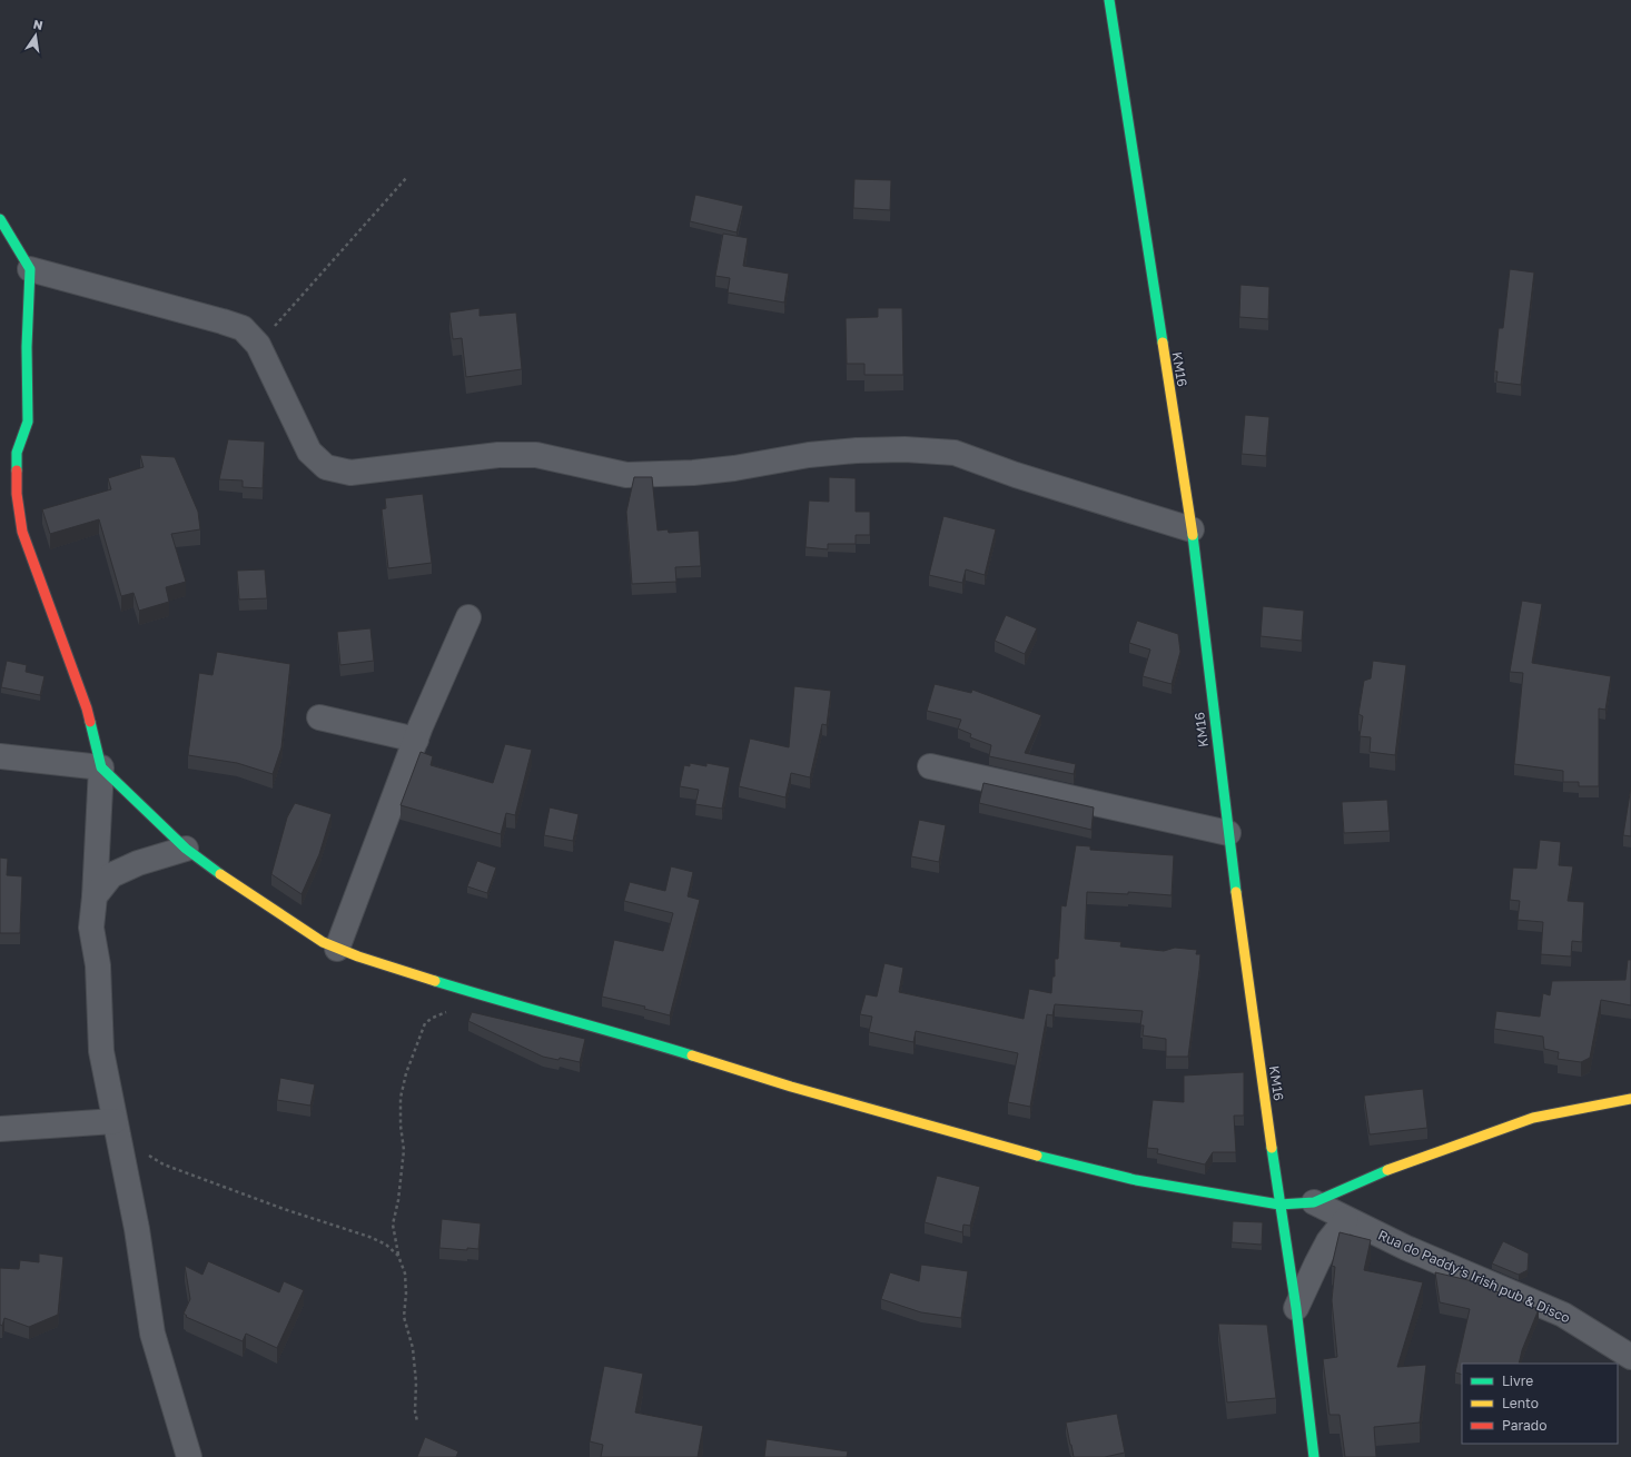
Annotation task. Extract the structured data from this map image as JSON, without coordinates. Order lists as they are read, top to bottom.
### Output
{
  "streets": {
    "street": ["KM16", "Rua do Paddy's Irish pub & Disco"]
  },
  "legend": ["Livre", "Lento", "Parado"],
  "north": "top"
}
